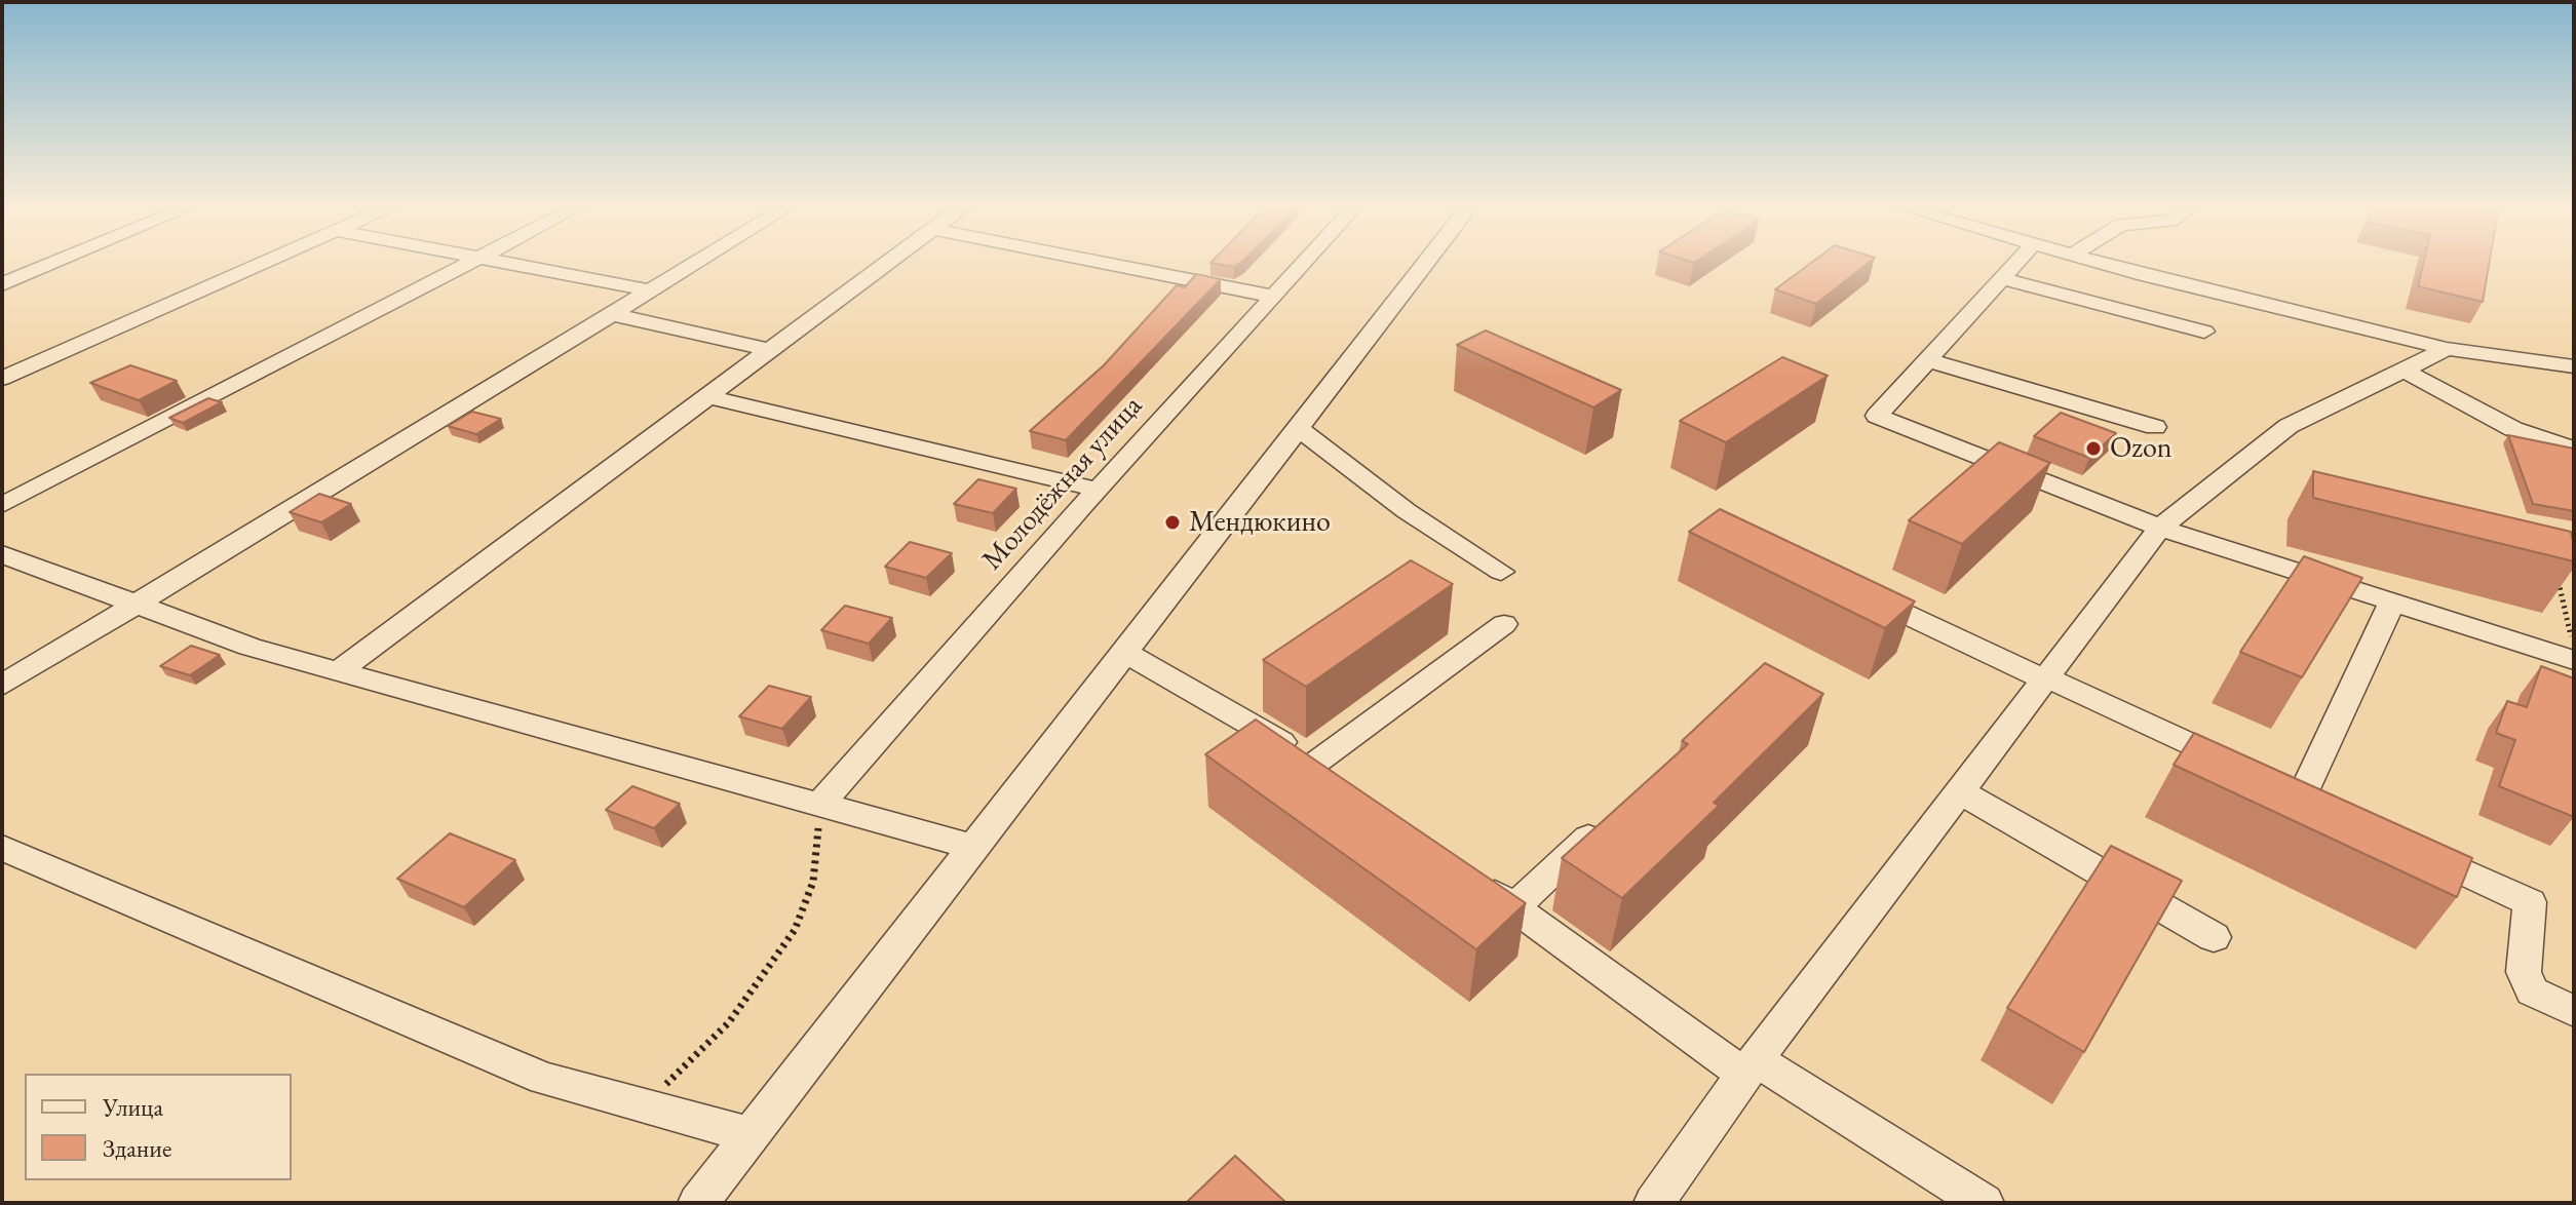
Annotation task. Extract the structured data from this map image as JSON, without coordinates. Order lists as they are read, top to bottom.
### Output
{
  "streets": {
    "street": ["Молодёжная улица"]
  },
  "places": ["Ozon", "Мендюкино"],
  "legend": ["Улица", "Здание"]
}
